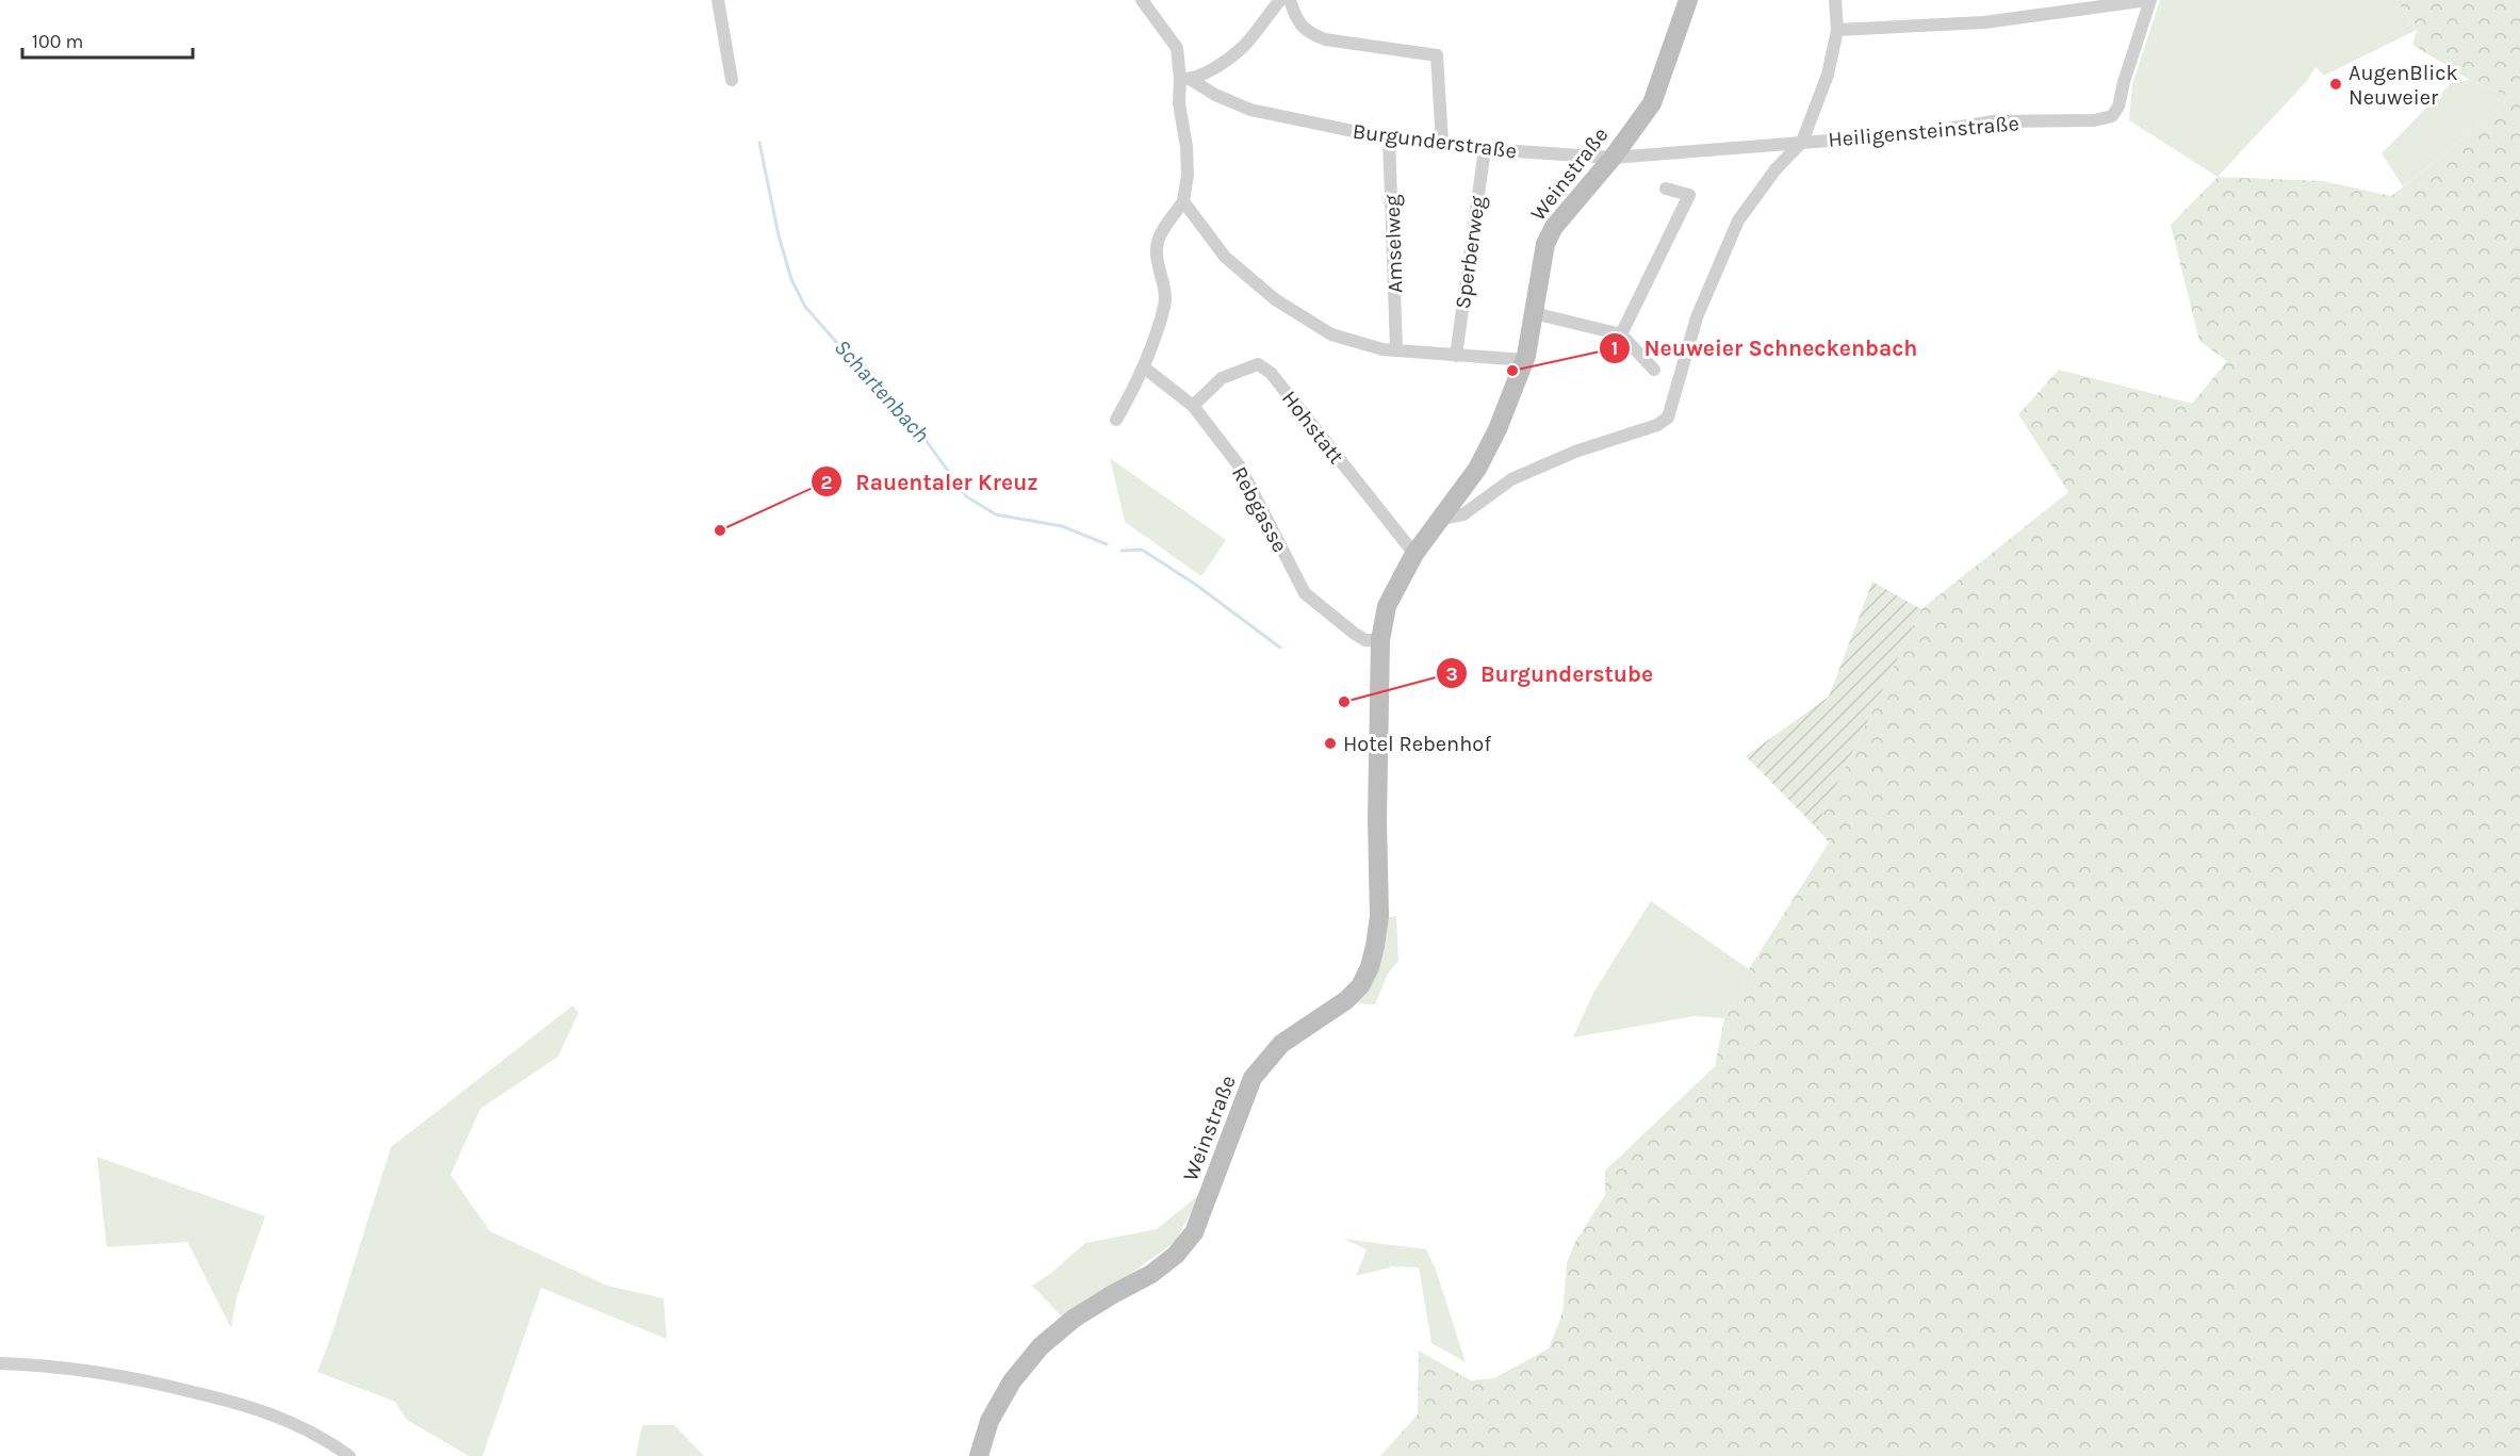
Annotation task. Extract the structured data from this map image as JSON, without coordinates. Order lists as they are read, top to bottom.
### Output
{
  "streets": {
    "main road": ["Weinstraße"],
    "street": [
      "Heiligensteinstraße",
      "Burgunderstraße",
      "Amselweg",
      "Sperberweg",
      "Hohstatt",
      "Rebgasse"
    ]
  },
  "crossings": [
    ["Heiligensteinstraße", "Burgunderstraße"],
    ["Heiligensteinstraße", "Weinstraße"],
    ["Burgunderstraße", "Weinstraße"],
    ["Burgunderstraße", "Amselweg"],
    ["Burgunderstraße", "Sperberweg"],
    ["Weinstraße", "Hohstatt"],
    ["Weinstraße", "Rebgasse"],
    ["Hohstatt", "Rebgasse"]
  ],
  "water": ["Schartenbach"],
  "places": [
    "AugenBlick Neuweier",
    "Neuweier Schneckenbach",
    "Rauentaler Kreuz",
    "Burgunderstube",
    "Hotel Rebenhof"
  ],
  "scale_bar": "100 m"
}
